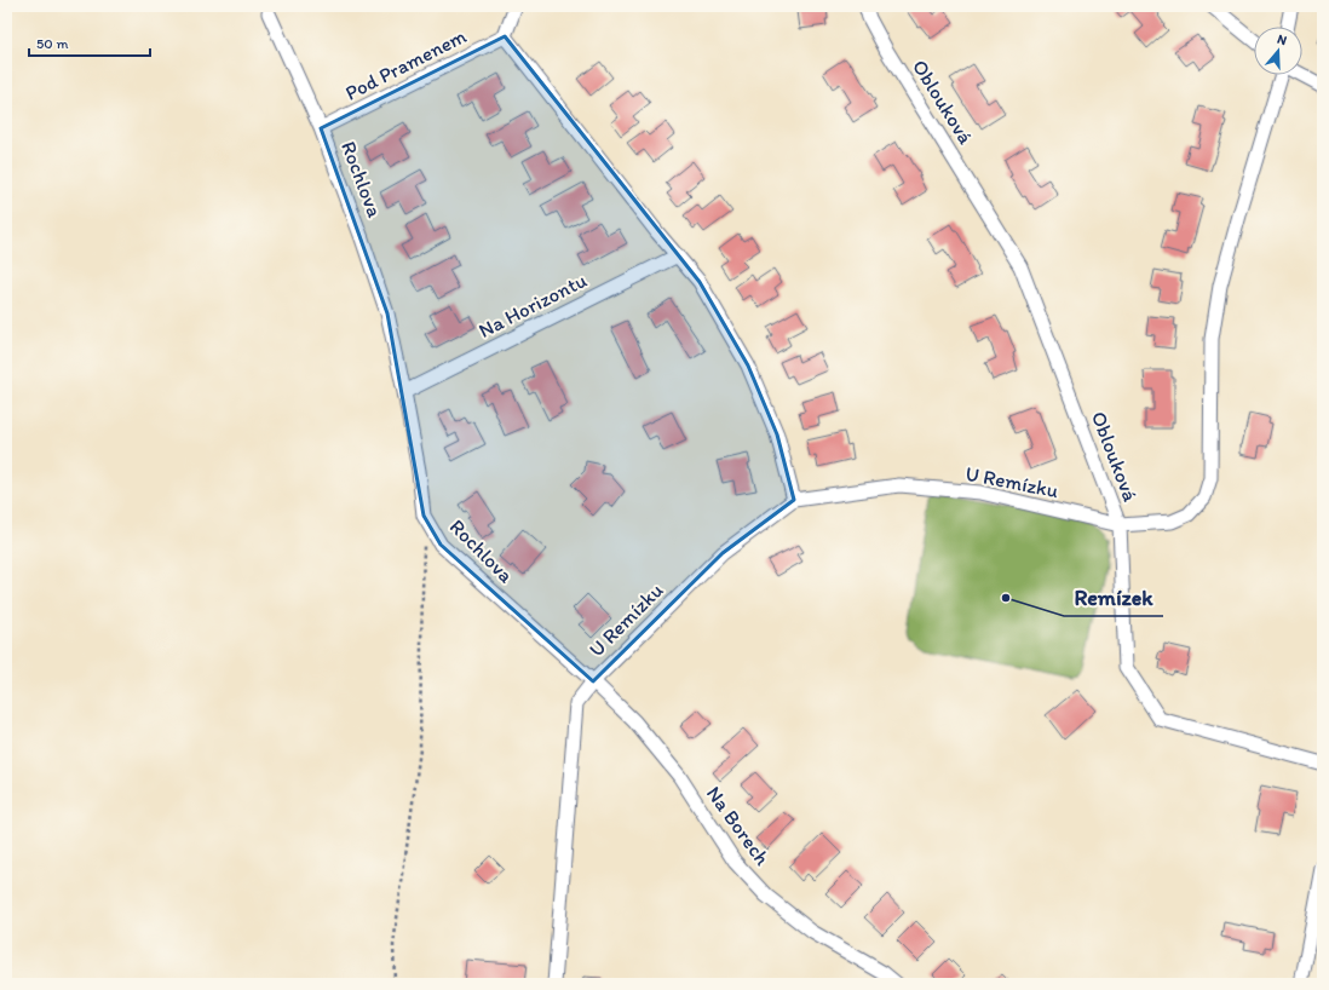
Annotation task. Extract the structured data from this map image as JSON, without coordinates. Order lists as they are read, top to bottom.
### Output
{
  "streets": {
    "street": [
      "Pod Pramenem",
      "Oblouková",
      "Rochlova",
      "Na Horizontu",
      "U Remízku",
      "Na Borech"
    ]
  },
  "crossings": [
    ["Pod Pramenem", "Rochlova"],
    ["Oblouková", "U Remízku"],
    ["Rochlova", "Na Horizontu"],
    ["Rochlova", "U Remízku"],
    ["Rochlova", "Na Borech"],
    ["U Remízku", "Na Borech"]
  ],
  "places": ["Remízek"],
  "scale_bar": "50 m",
  "north": "top"
}
